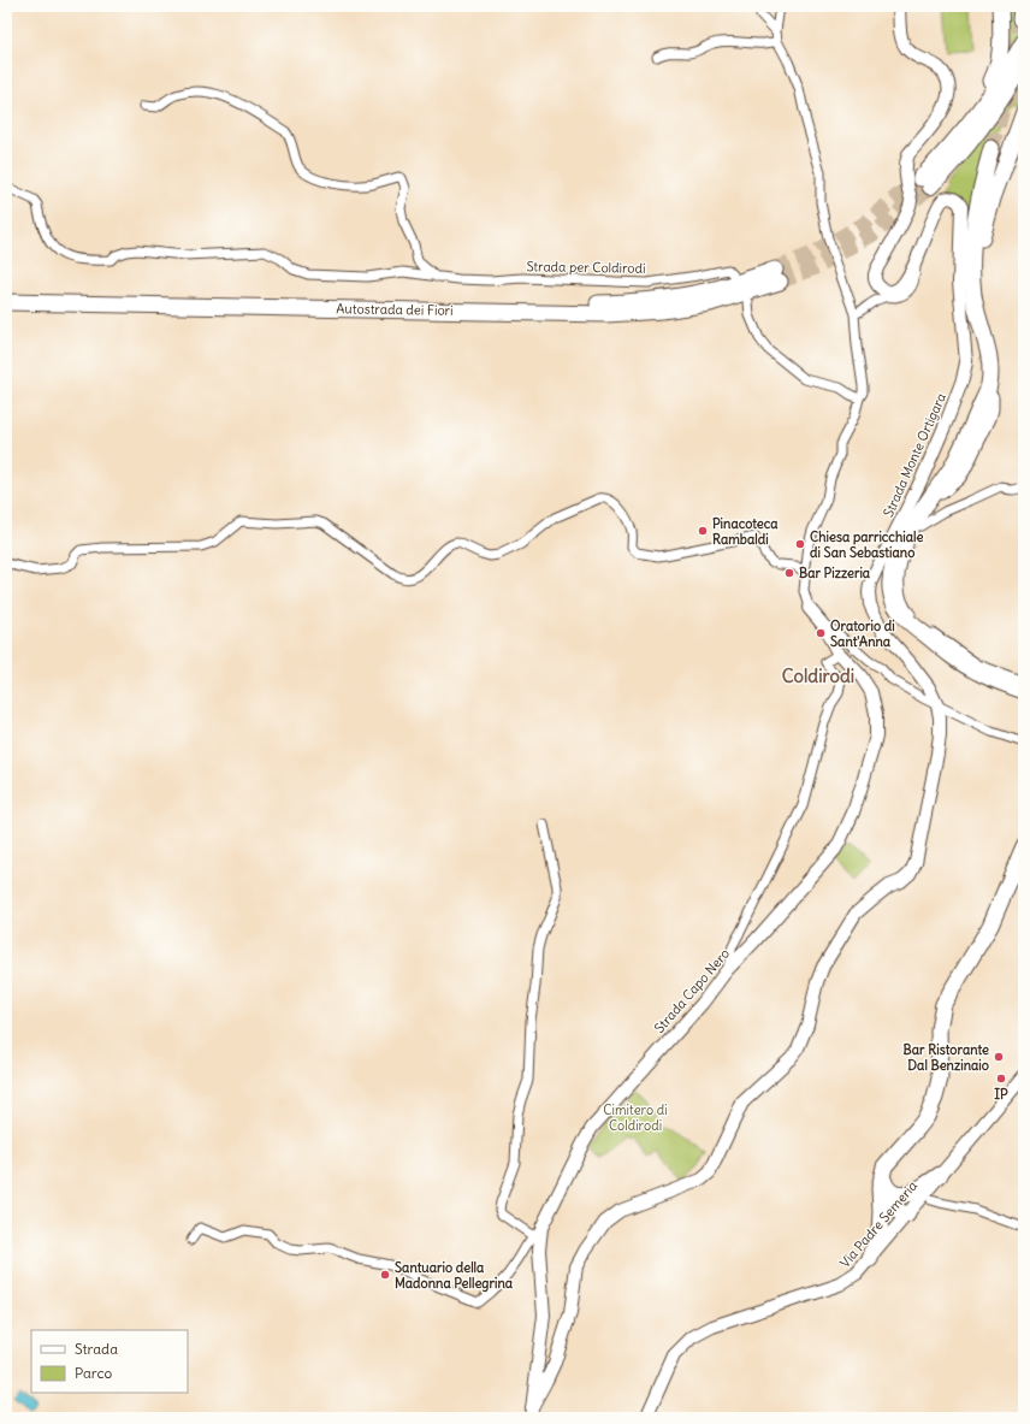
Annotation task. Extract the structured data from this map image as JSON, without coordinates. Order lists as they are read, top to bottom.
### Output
{
  "streets": {
    "highway": ["Autostrada dei Fiori"],
    "main road": ["Strada Monte Ortigara", "Strada Capo Nero", "Via Padre Semeria"],
    "street": ["Strada per Coldirodi"]
  },
  "crossings": [
    ["Strada Monte Ortigara", "Strada Capo Nero"]
  ],
  "districts": ["Coldirodi"],
  "parks": ["Cimitero di Coldirodi"],
  "places": [
    "Pinacoteca Rambaldi",
    "Chiesa parricchiale di San Sebastiano",
    "Bar Pizzeria",
    "Oratorio di Sant'Anna",
    "Bar Ristorante Dal Benzinaio",
    "IP",
    "Santuario della Madonna Pellegrina"
  ],
  "legend": ["Strada", "Parco"]
}
